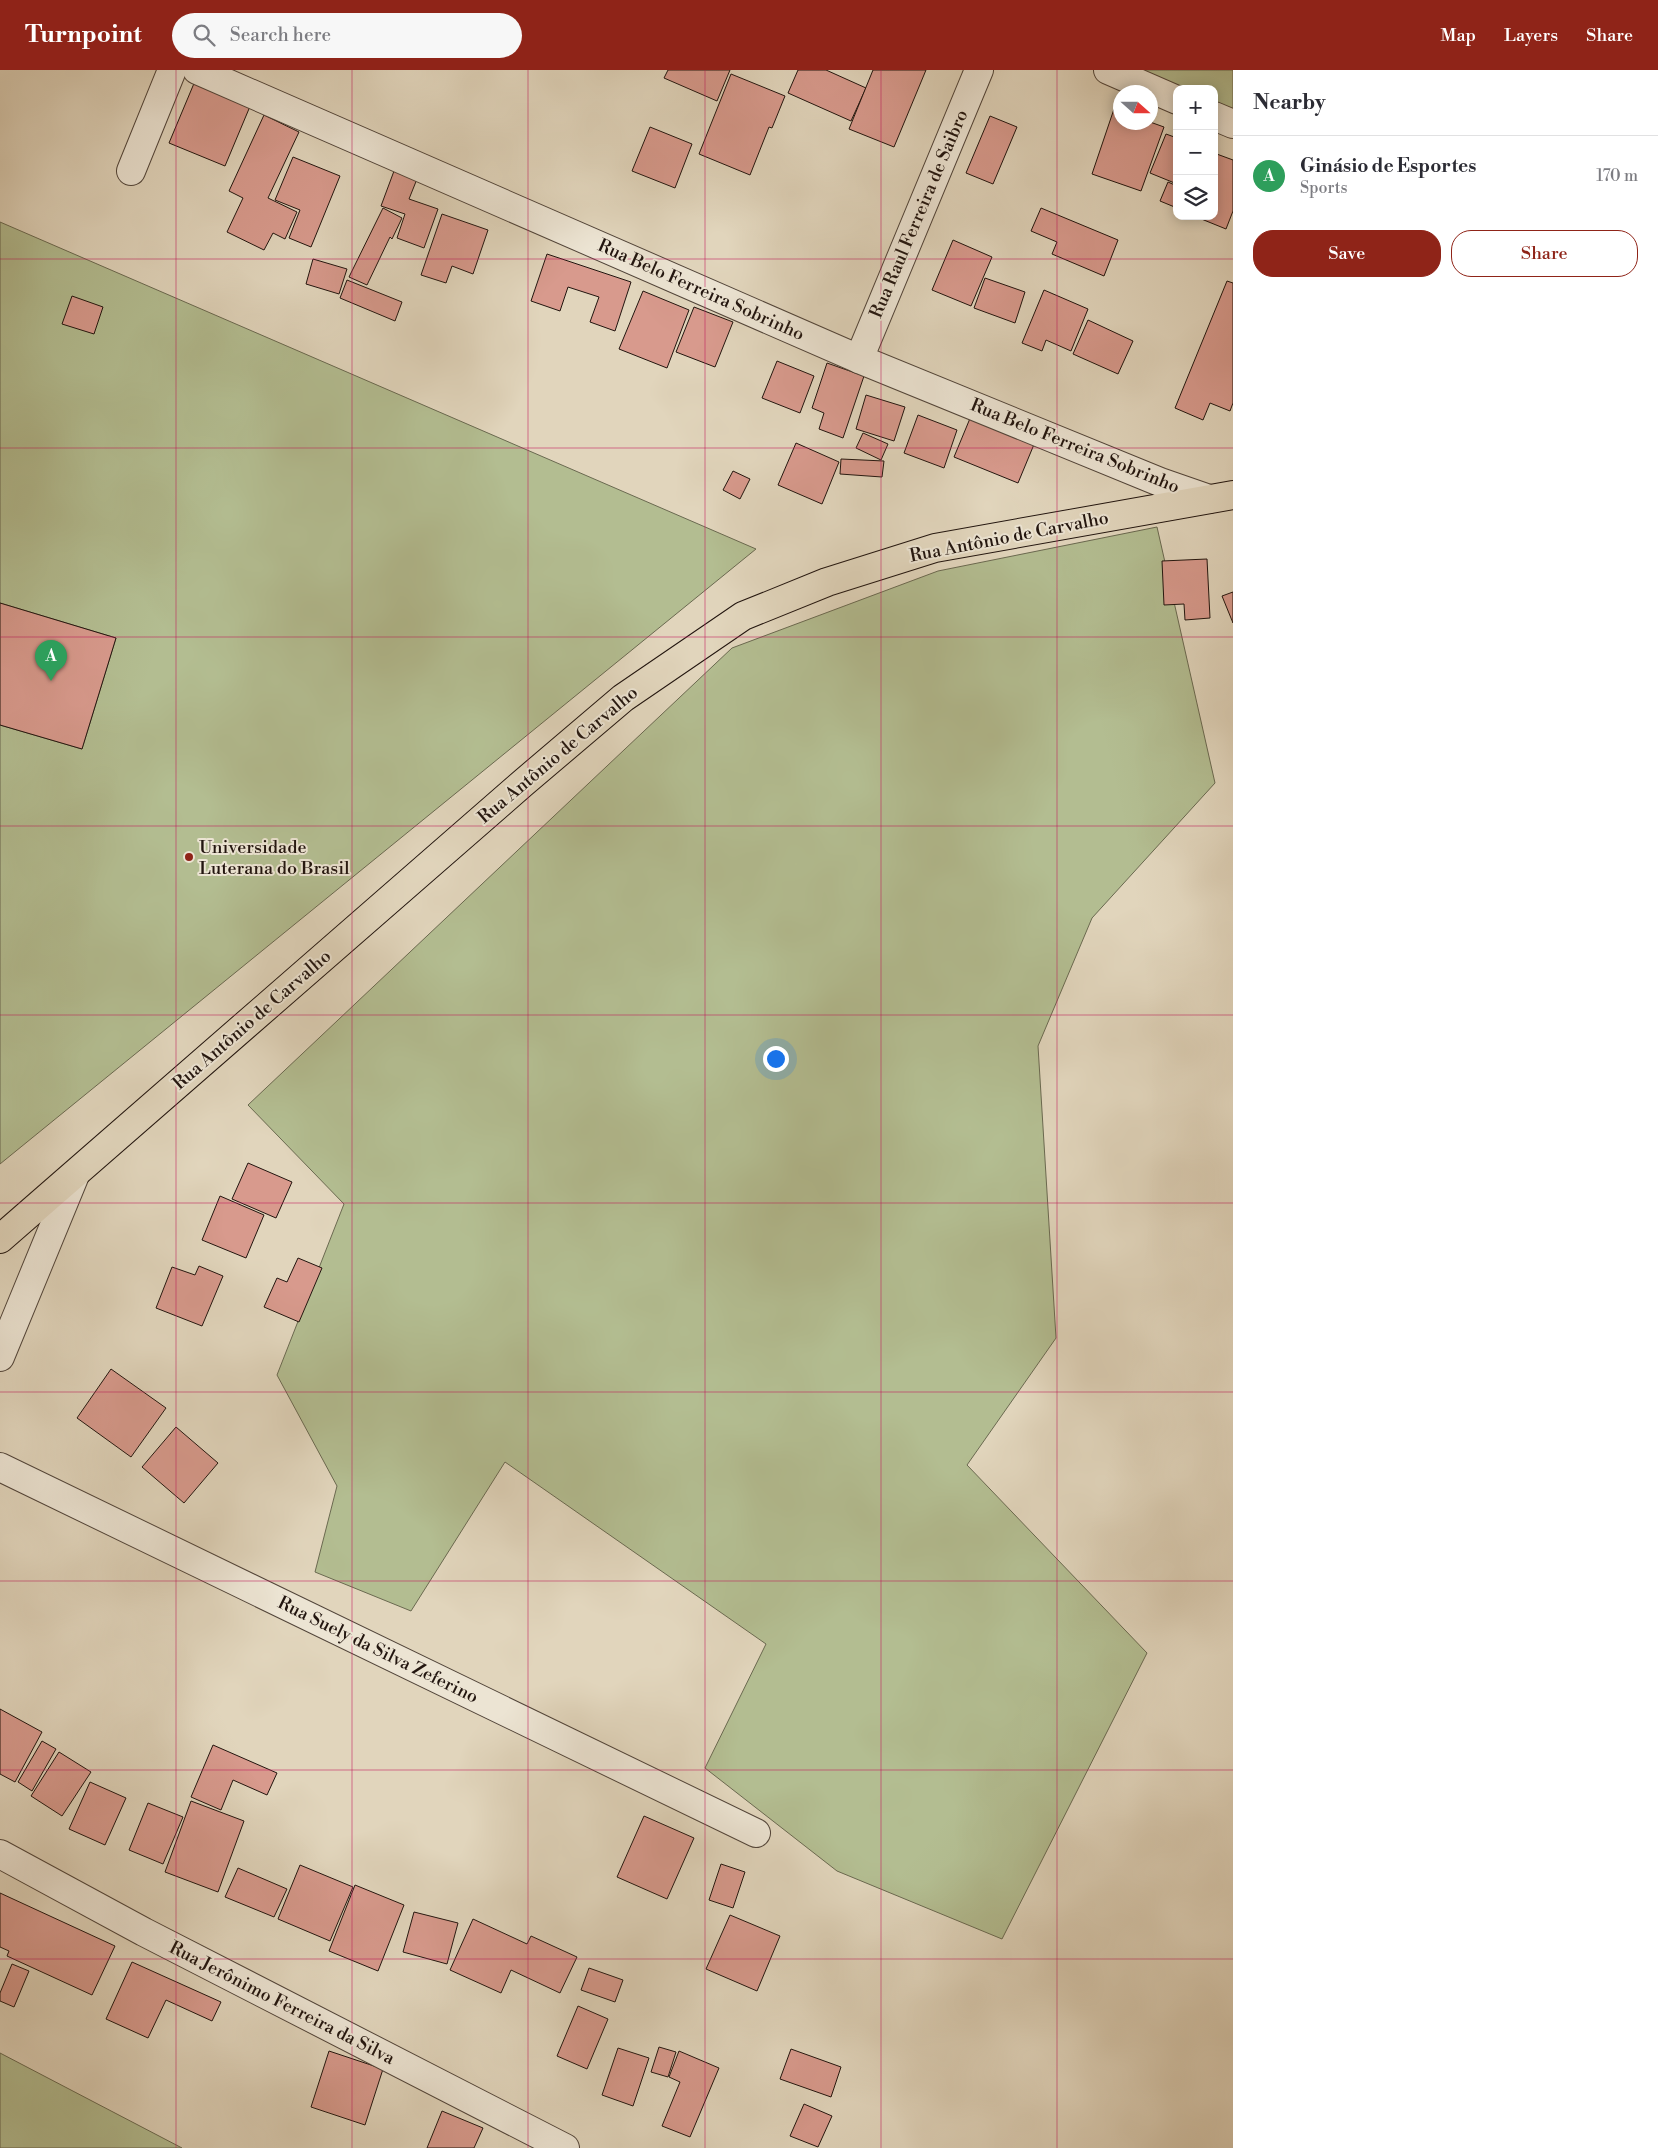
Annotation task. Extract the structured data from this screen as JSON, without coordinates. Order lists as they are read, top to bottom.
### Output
{
  "streets": {
    "main road": ["Rua Antônio de Carvalho"],
    "street": [
      "Rua Raul Ferreira de Saibro",
      "Rua Belo Ferreira Sobrinho",
      "Rua Suely da Silva Zeferino",
      "Rua Jerônimo Ferreira da Silva"
    ]
  },
  "crossings": [
    ["Rua Raul Ferreira de Saibro", "Rua Belo Ferreira Sobrinho"],
    ["Rua Belo Ferreira Sobrinho", "Rua Antônio de Carvalho"]
  ],
  "places": ["Universidade Luterana do Brasil"],
  "north": "right",
  "page": {
    "header": "Turnpoint",
    "search": "Search here",
    "nav": ["Map", "Layers", "Share"],
    "heading": "Nearby",
    "map_buttons": ["+", "−"],
    "list": [
      {
        "mark": "A",
        "name": "Ginásio de Esportes",
        "note": "Sports",
        "value": "170 m"
      }
    ],
    "buttons": ["Save", "Share"],
    "pins": "A"
  }
}
